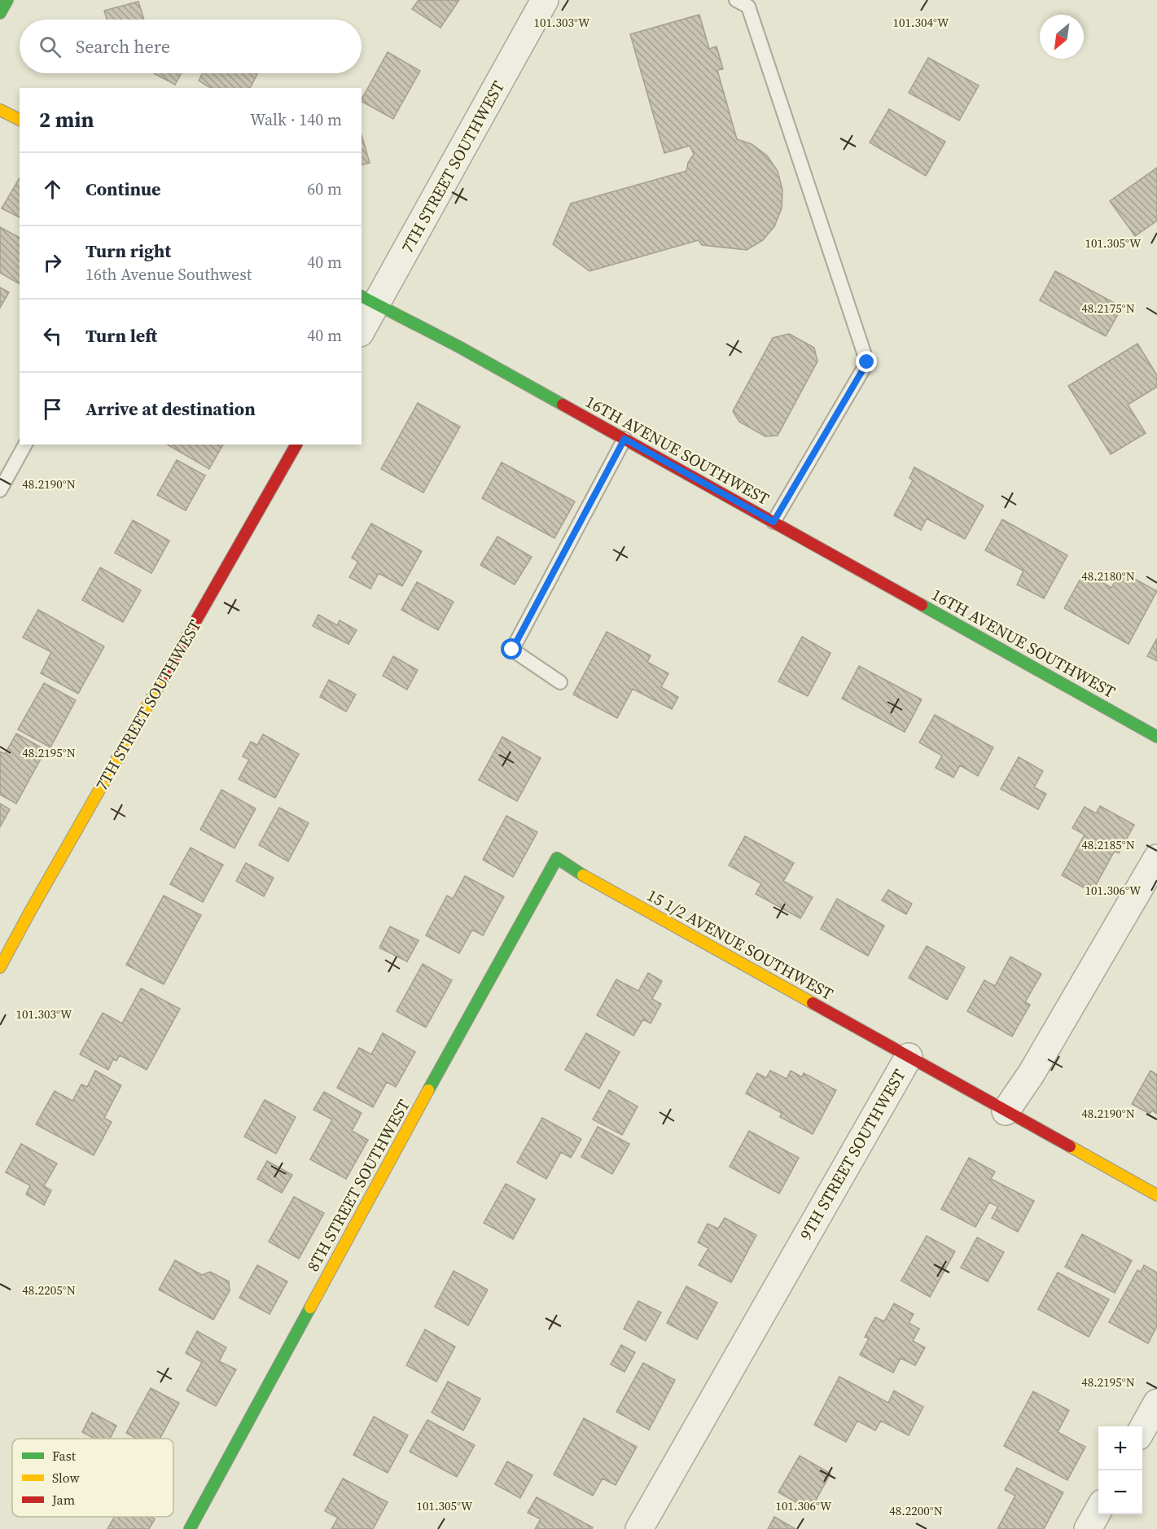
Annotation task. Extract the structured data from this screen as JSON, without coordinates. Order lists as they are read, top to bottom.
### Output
{
  "streets": {
    "street": [
      "7TH STREET SOUTHWEST",
      "16TH AVENUE SOUTHWEST",
      "15 1/2 AVENUE SOUTHWEST",
      "9TH STREET SOUTHWEST",
      "8TH STREET SOUTHWEST"
    ]
  },
  "crossings": [
    ["7TH STREET SOUTHWEST", "16TH AVENUE SOUTHWEST"],
    ["15 1/2 AVENUE SOUTHWEST", "9TH STREET SOUTHWEST"],
    ["15 1/2 AVENUE SOUTHWEST", "8TH STREET SOUTHWEST"]
  ],
  "legend": ["Fast", "Slow", "Jam"],
  "north": "bottom left",
  "page": {
    "search": "Search here",
    "heading": ["2 min", "Walk · 140 m"],
    "list": [
      ["Continue", "60 m"],
      ["Turn right", "16th Avenue Southwest", "40 m"],
      ["Turn left", "40 m"],
      "Arrive at destination"
    ],
    "map_buttons": ["+", "−"]
  },
  "coordinates": [
    "101.303°W",
    "101.304°W",
    "101.305°W",
    "48.2175°N",
    "48.2190°N",
    "48.2180°N",
    "48.2195°N",
    "48.2185°N",
    "101.306°W",
    "48.2205°N",
    "48.2200°N"
  ]
}
